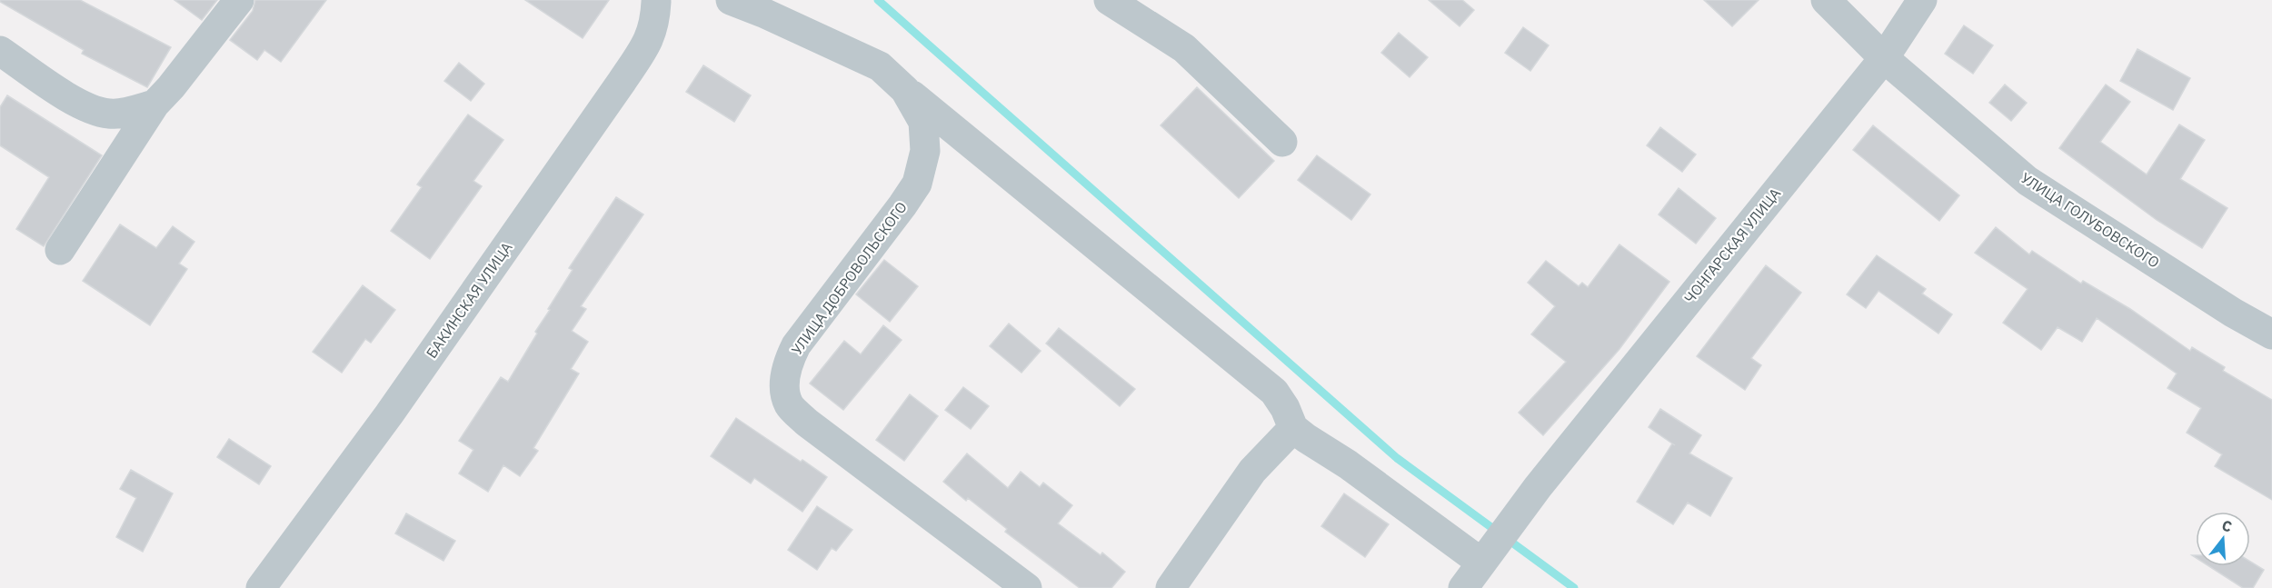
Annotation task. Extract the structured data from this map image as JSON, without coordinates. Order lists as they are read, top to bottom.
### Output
{
  "streets": {
    "street": [
      "УЛИЦА ГОЛУБОВСКОГО",
      "ЧОНГАРСКАЯ УЛИЦА",
      "УЛИЦА ДОБРОВОЛЬСКОГО",
      "БАКИНСКАЯ УЛИЦА"
    ]
  },
  "crossings": [
    ["УЛИЦА ГОЛУБОВСКОГО", "ЧОНГАРСКАЯ УЛИЦА"]
  ],
  "north": "top"
}
